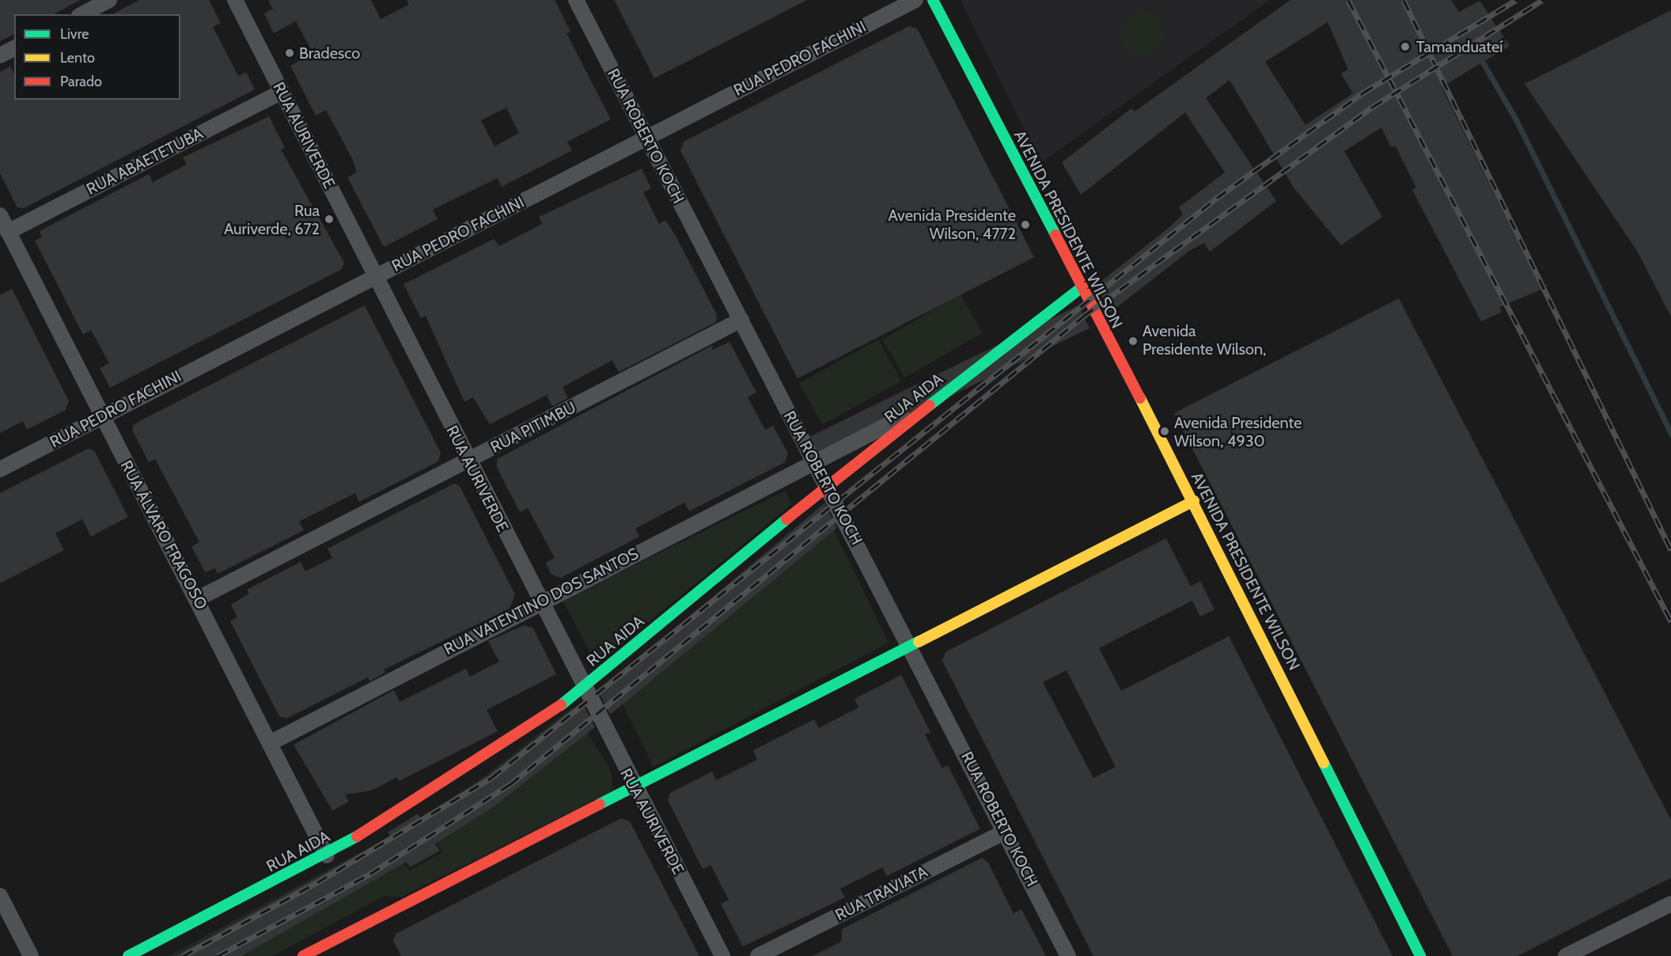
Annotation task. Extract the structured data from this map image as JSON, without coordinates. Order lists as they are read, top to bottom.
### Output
{
  "streets": {
    "street": [
      "RUA PEDRO FACHINI",
      "RUA AURIVERDE",
      "RUA ROBERTO KOCH",
      "RUA ABAETETUBA",
      "AVENIDA PRESIDENTE WILSON",
      "RUA AIDA",
      "RUA PITIMBU",
      "RUA ÁLVARO FRAGOSO",
      "RUA VATENTINO DOS SANTOS",
      "RUA TRAVIATA"
    ]
  },
  "crossings": [
    ["RUA PEDRO FACHINI", "RUA AURIVERDE"],
    ["RUA PEDRO FACHINI", "RUA ROBERTO KOCH"],
    ["RUA PEDRO FACHINI", "RUA ÁLVARO FRAGOSO"],
    ["RUA AURIVERDE", "RUA ABAETETUBA"],
    ["RUA AURIVERDE", "RUA AIDA"],
    ["RUA AURIVERDE", "RUA PITIMBU"],
    ["RUA AURIVERDE", "RUA VATENTINO DOS SANTOS"],
    ["RUA ROBERTO KOCH", "RUA AIDA"],
    ["RUA ROBERTO KOCH", "RUA PITIMBU"],
    ["RUA ROBERTO KOCH", "RUA VATENTINO DOS SANTOS"],
    ["RUA ROBERTO KOCH", "RUA TRAVIATA"],
    ["RUA ABAETETUBA", "RUA ÁLVARO FRAGOSO"],
    ["AVENIDA PRESIDENTE WILSON", "RUA AIDA"],
    ["RUA AIDA", "RUA ÁLVARO FRAGOSO"],
    ["RUA AIDA", "RUA VATENTINO DOS SANTOS"],
    ["RUA PITIMBU", "RUA ÁLVARO FRAGOSO"],
    ["RUA ÁLVARO FRAGOSO", "RUA VATENTINO DOS SANTOS"]
  ],
  "places": [
    "Tamanduateí",
    "Bradesco",
    "Rua Auriverde, 672",
    "Avenida Presidente Wilson, 4772",
    "Avenida Presidente Wilson,",
    "Avenida Presidente Wilson, 4930"
  ],
  "legend": ["Livre", "Lento", "Parado"]
}
